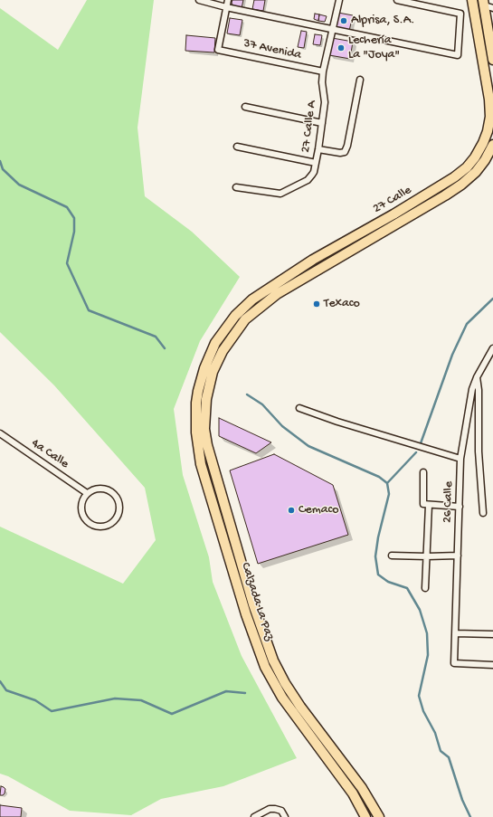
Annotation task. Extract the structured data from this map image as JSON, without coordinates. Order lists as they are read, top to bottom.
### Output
{
  "streets": {
    "main road": ["27 Calle", "Calzada La Paz"],
    "street": [
      "37 Avenida",
      "27 Calle A",
      "4a Calle",
      "26 Calle"
    ]
  },
  "crossings": [
    ["37 Avenida", "27 Calle A"],
    ["27 Calle", "Calzada La Paz"]
  ],
  "places": [
    "Alprisa, S.A.",
    "Lechería La \"Joya\"",
    "Texaco",
    "Cemaco"
  ]
}
